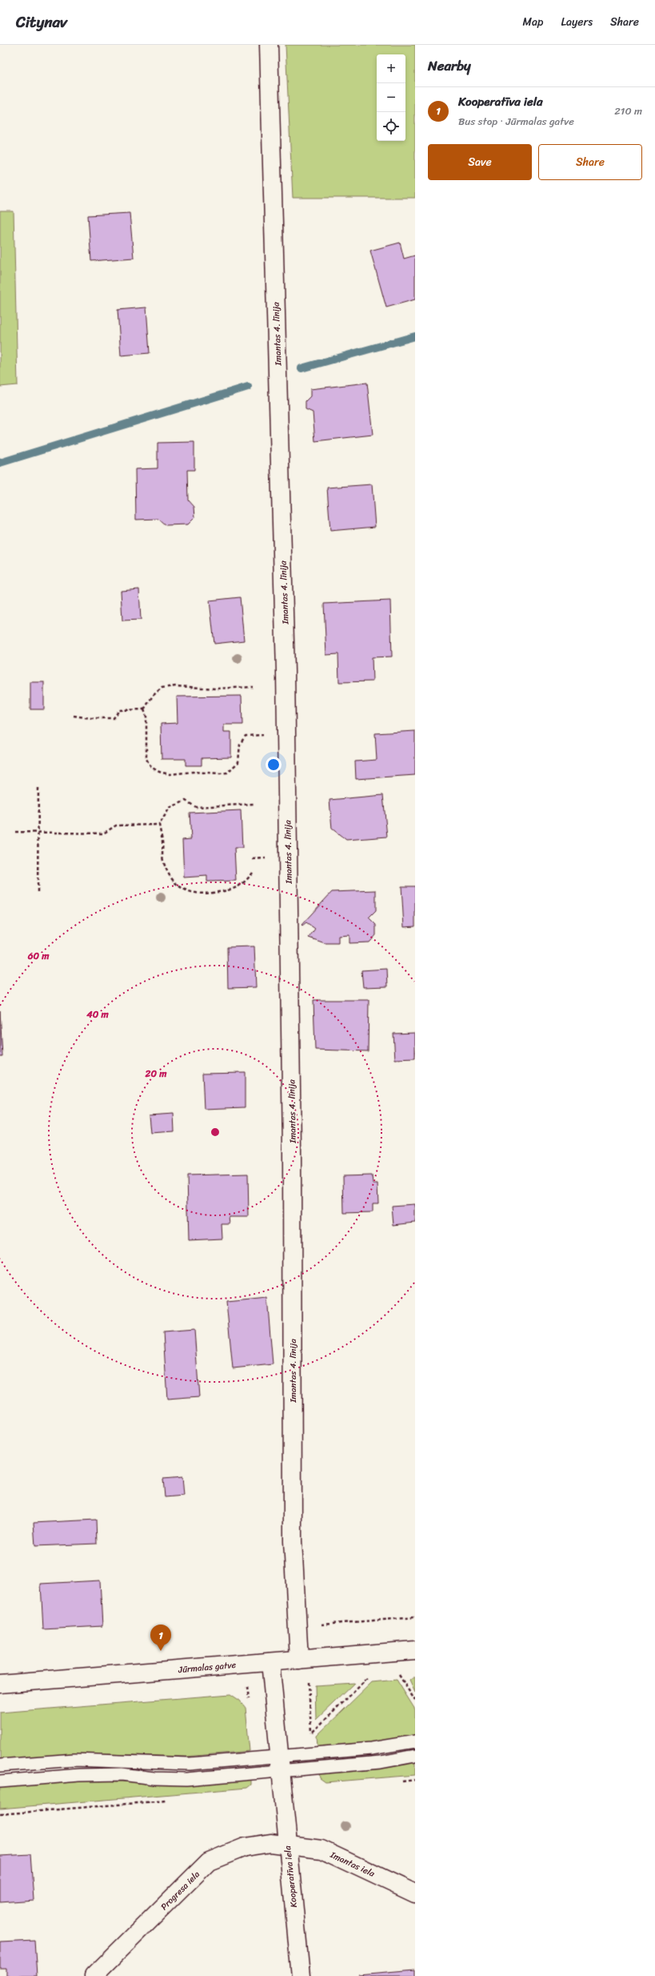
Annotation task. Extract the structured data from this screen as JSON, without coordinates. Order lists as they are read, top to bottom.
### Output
{
  "streets": {
    "street": [
      "Imantas 4. līnija",
      "Jūrmalas gatve",
      "Imantas iela",
      "Kooperatīva iela",
      "Progresa iela"
    ]
  },
  "crossings": [
    ["Imantas 4. līnija", "Jūrmalas gatve"],
    ["Jūrmalas gatve", "Kooperatīva iela"],
    ["Imantas iela", "Kooperatīva iela"],
    ["Imantas iela", "Progresa iela"],
    ["Kooperatīva iela", "Progresa iela"]
  ],
  "page": {
    "header": "Citynav",
    "nav": ["Map", "Layers", "Share"],
    "heading": "Nearby",
    "map_buttons": ["+", "−"],
    "list": [
      {
        "mark": "1",
        "name": "Kooperatīva iela",
        "note": "Bus stop · Jūrmalas gatve",
        "value": "210 m"
      }
    ],
    "buttons": ["Save", "Share"],
    "pins": "1"
  },
  "rings": ["60 m", "40 m", "20 m"]
}
